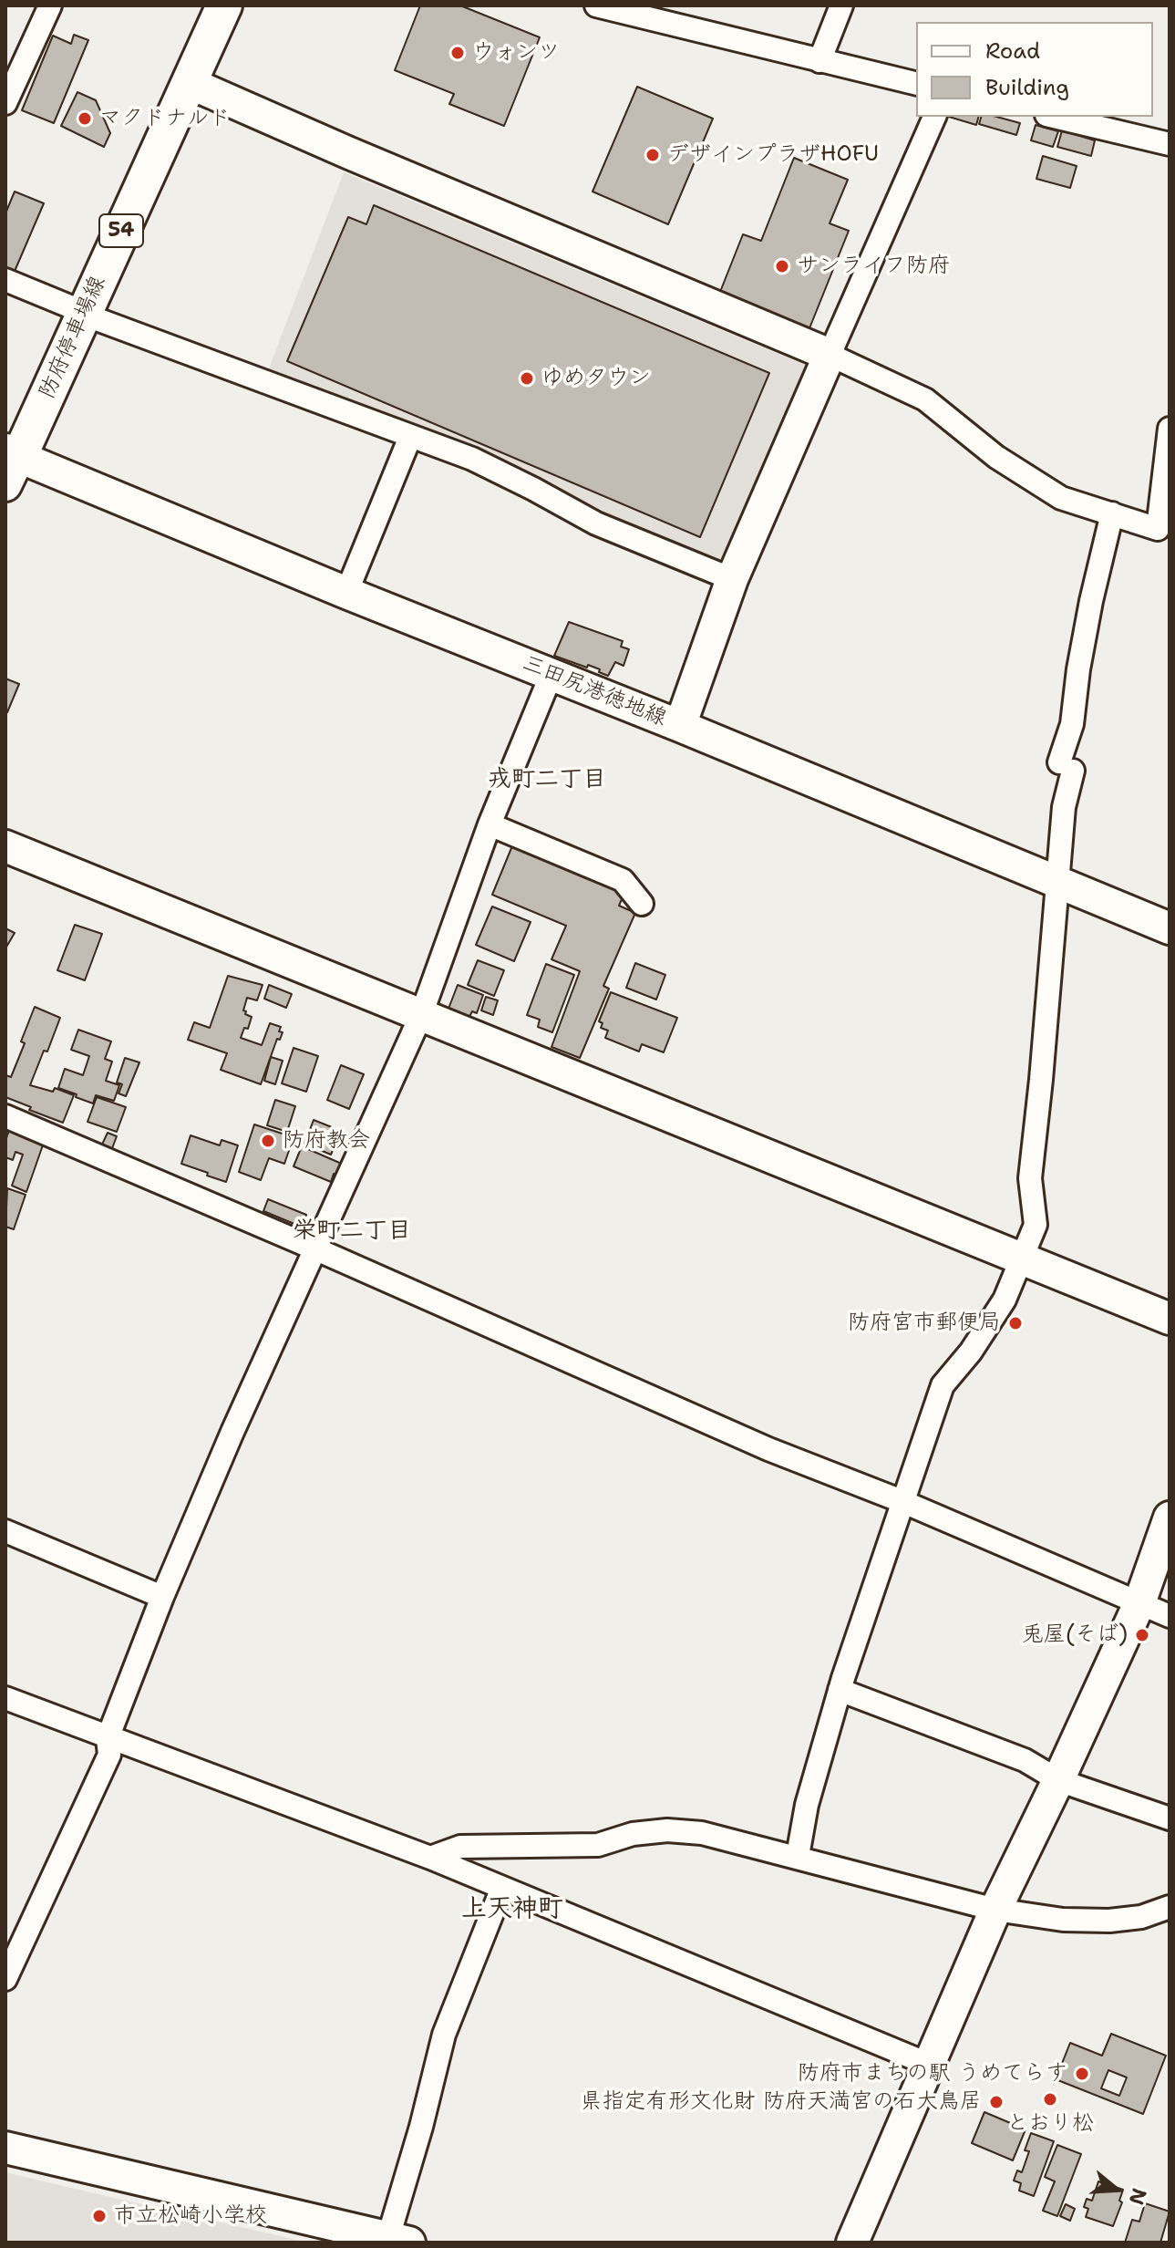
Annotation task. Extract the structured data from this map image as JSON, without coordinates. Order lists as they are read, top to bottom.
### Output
{
  "streets": {
    "main road": ["54", "防府停車場線"],
    "street": ["三田尻港徳地線"]
  },
  "crossings": [
    ["防府停車場線", "三田尻港徳地線"]
  ],
  "districts": ["戎町二丁目", "栄町二丁目", "上天神町"],
  "places": [
    "ウォンツ",
    "マクドナルド",
    "デザインプラザHOFU",
    "サンライフ防府",
    "ゆめタウン",
    "防府教会",
    "防府宮市郵便局",
    "兎屋(そば)",
    "防府市まちの駅 うめてらす",
    "とおり松",
    "県指定有形文化財 防府天満宮の石大鳥居",
    "市立松崎小学校"
  ],
  "legend": ["Road", "Building"],
  "north": "right"
}
